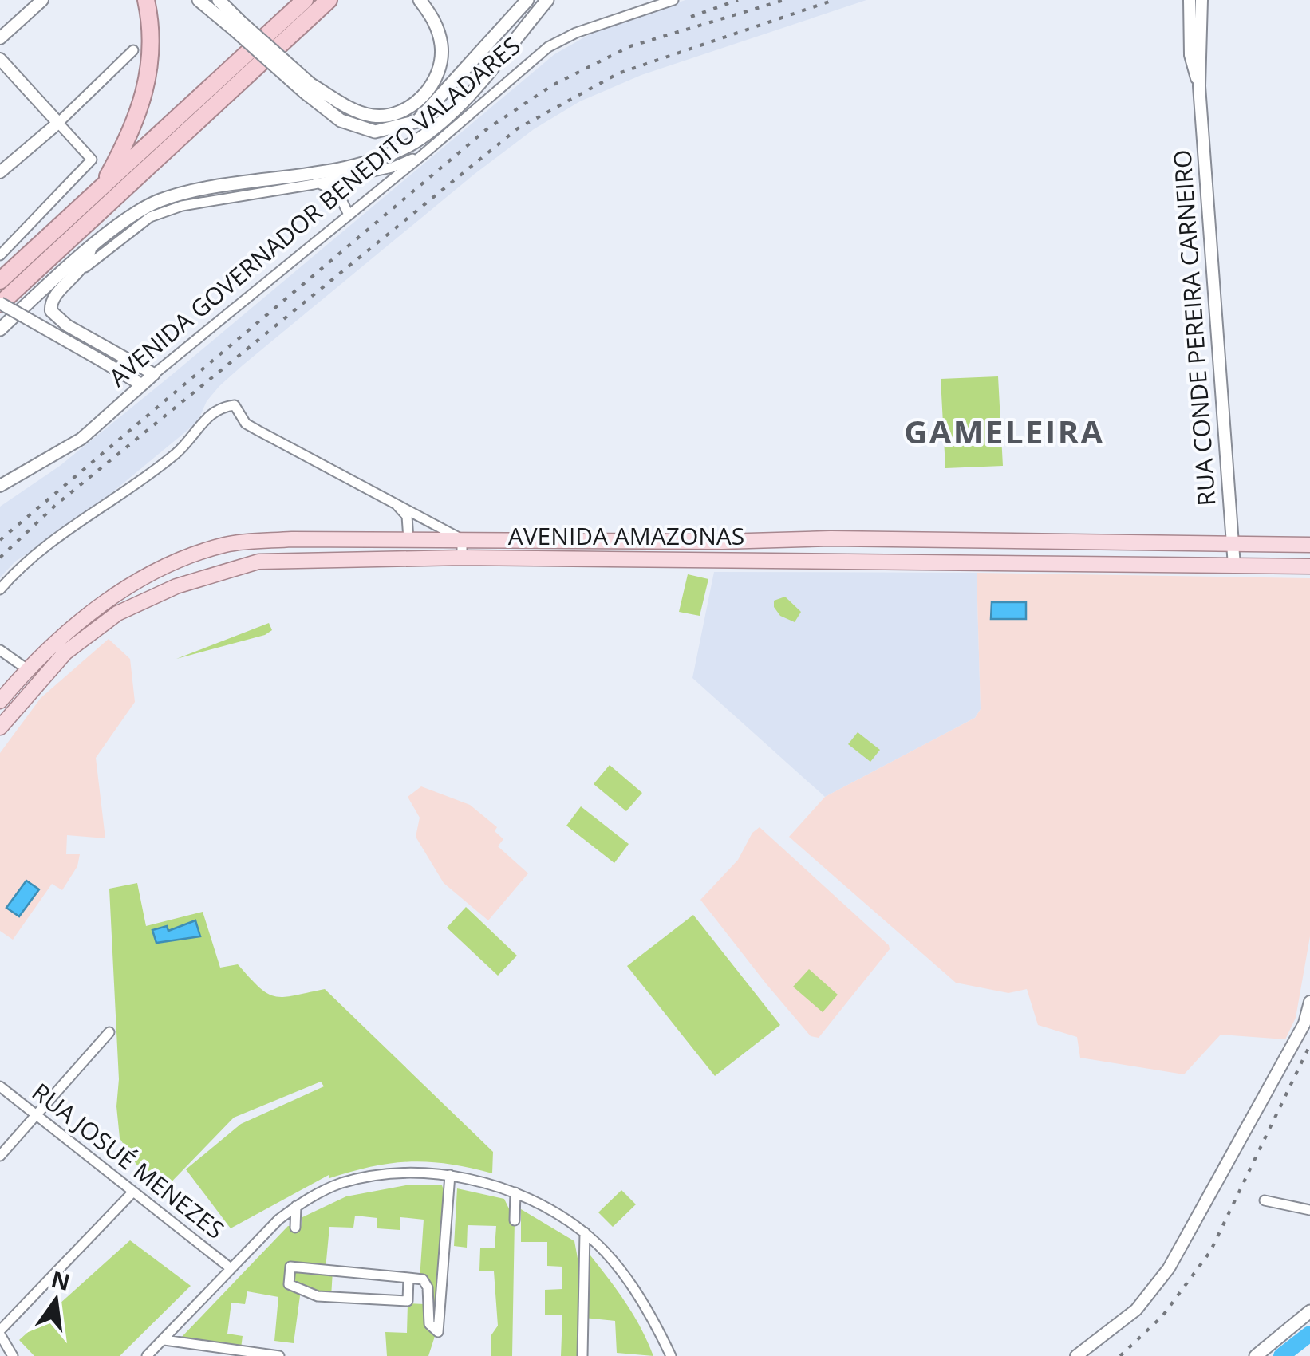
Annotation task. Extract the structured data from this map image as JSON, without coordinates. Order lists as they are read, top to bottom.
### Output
{
  "streets": {
    "main road": ["AVENIDA AMAZONAS"],
    "street": ["AVENIDA GOVERNADOR BENEDITO VALADARES", "RUA CONDE PEREIRA CARNEIRO", "RUA JOSUÉ MENEZES"]
  },
  "crossings": [
    ["RUA CONDE PEREIRA CARNEIRO", "AVENIDA AMAZONAS"]
  ],
  "districts": ["GAMELEIRA"],
  "north": "top"
}
